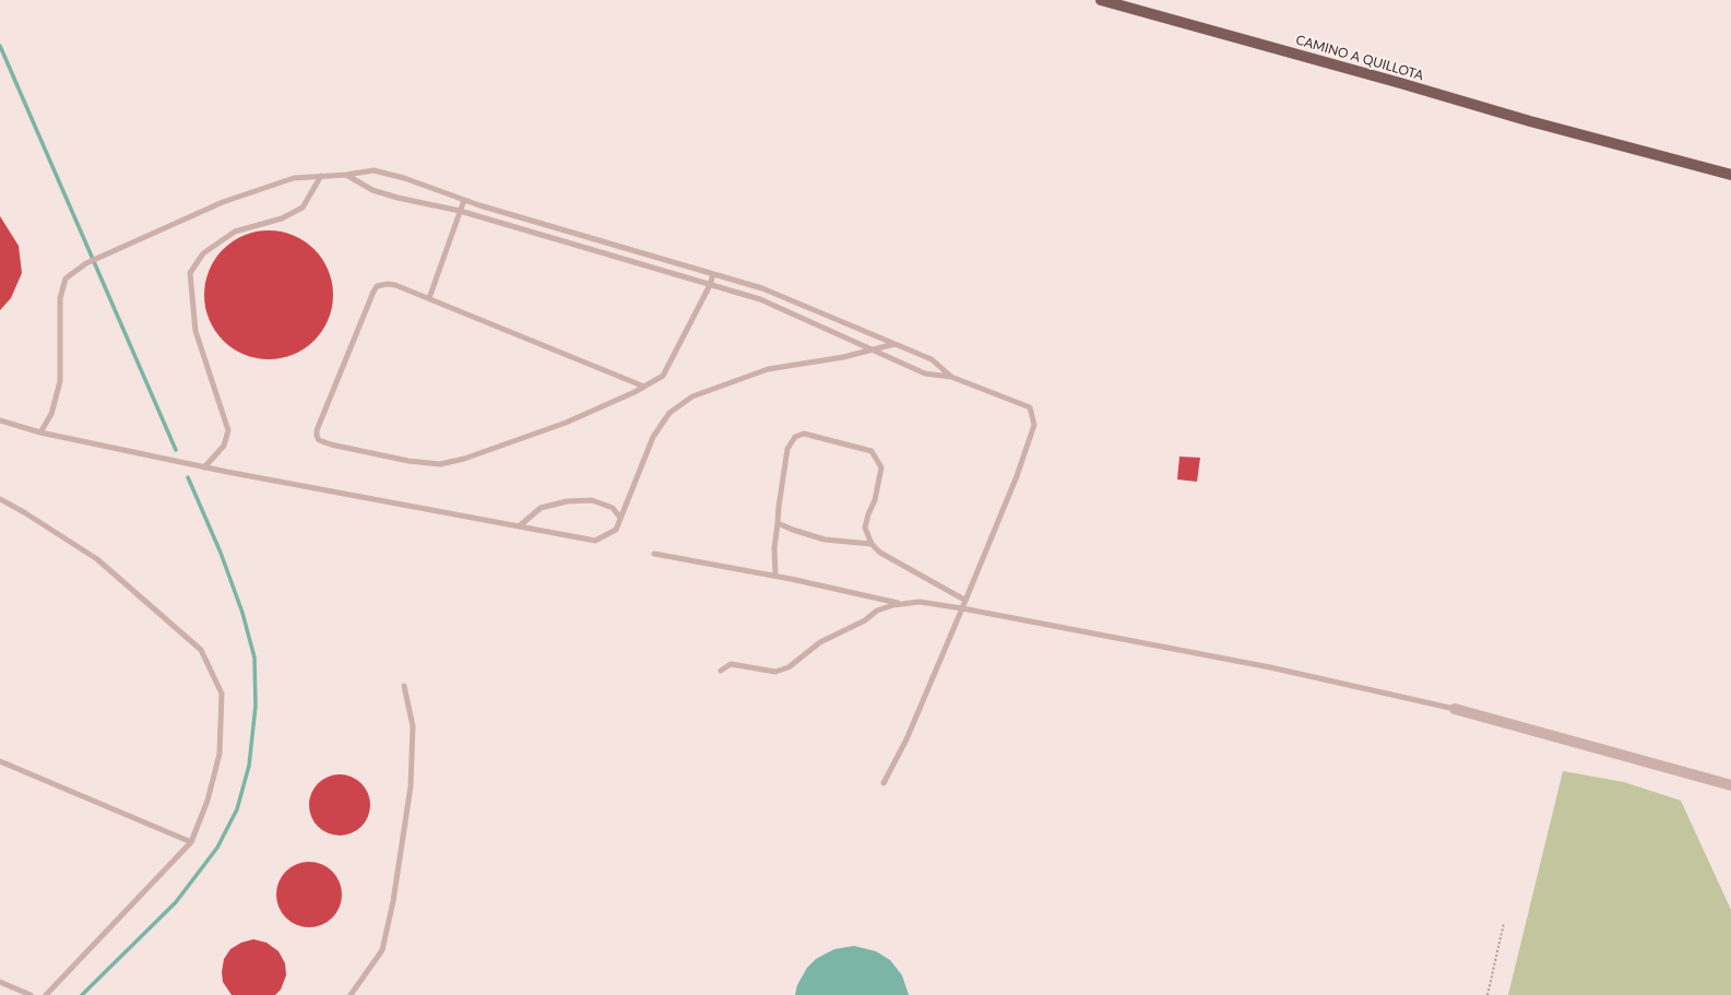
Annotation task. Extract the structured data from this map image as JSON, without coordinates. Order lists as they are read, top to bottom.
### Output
{
  "streets": {
    "main road": ["CAMINO A QUILLOTA"]
  }
}
